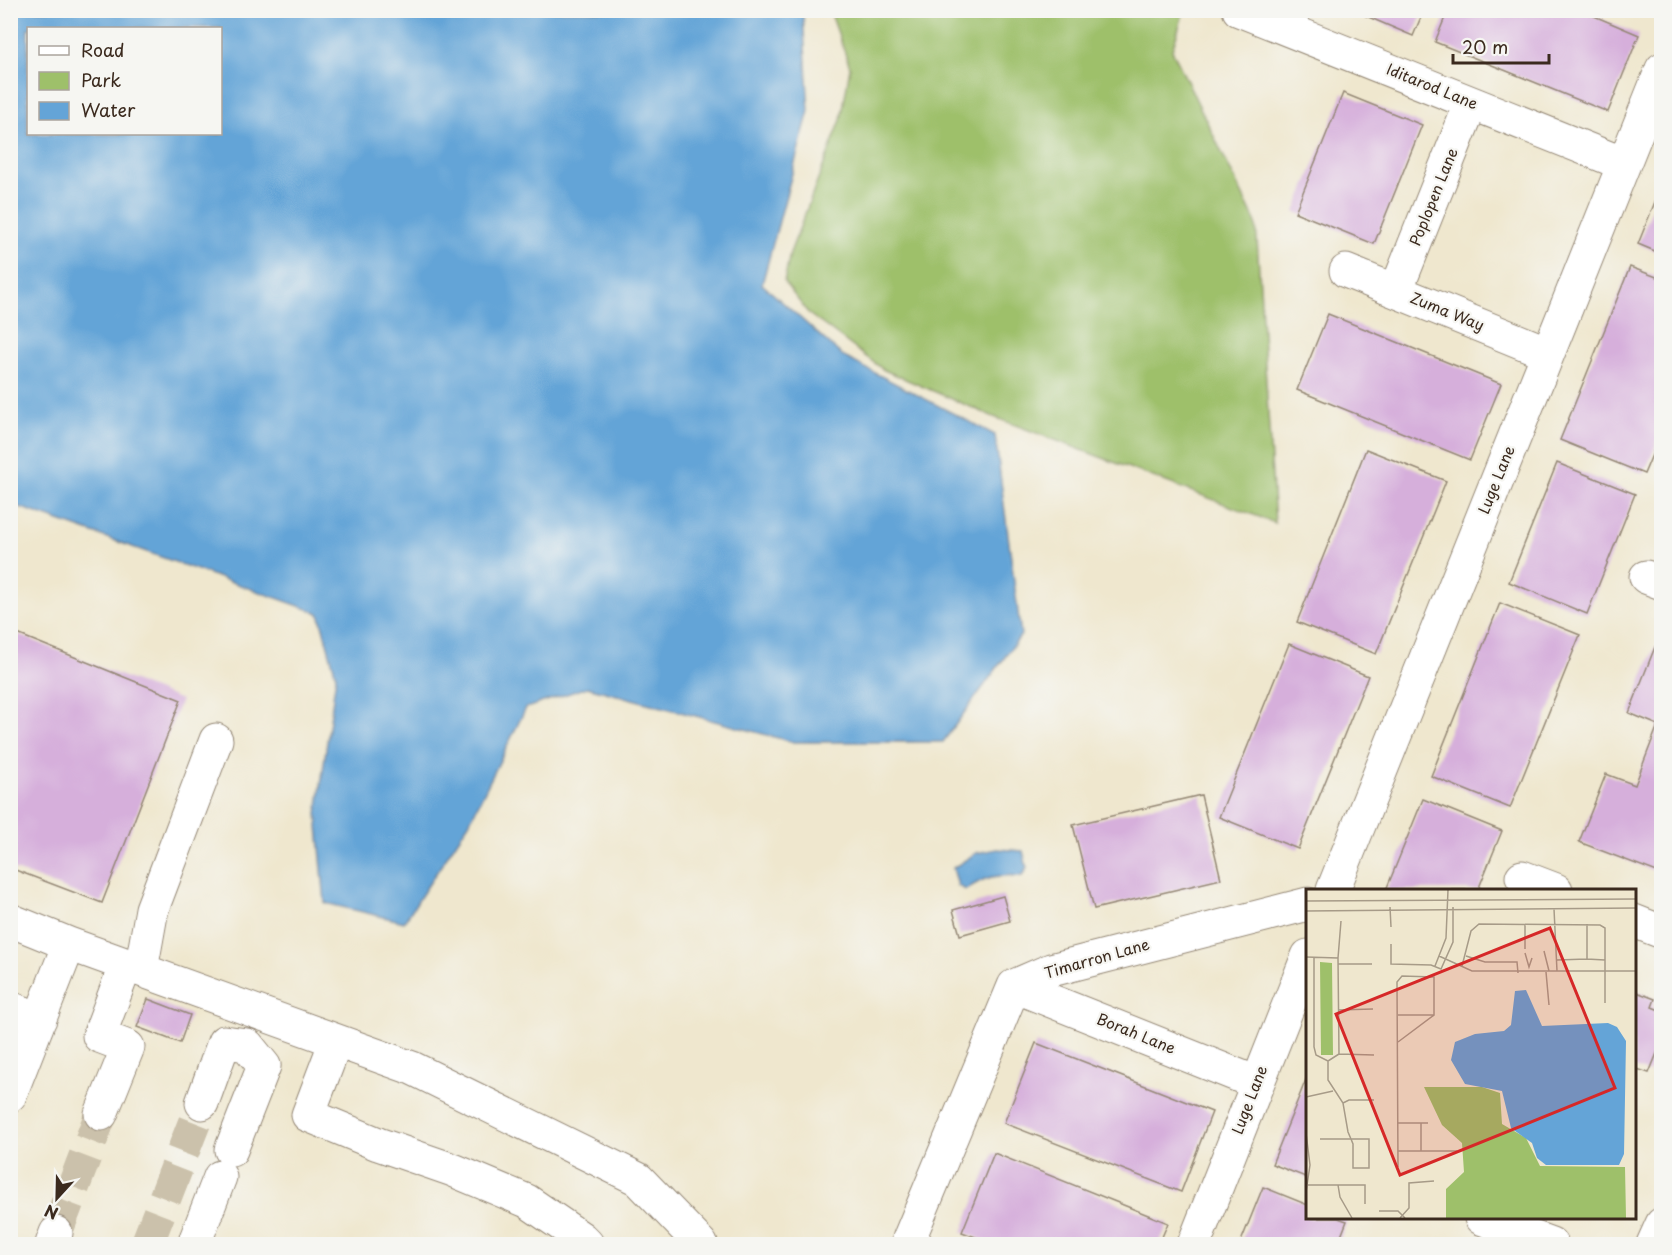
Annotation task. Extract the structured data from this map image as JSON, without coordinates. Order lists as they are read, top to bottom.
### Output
{
  "streets": {
    "lane": [
      "Iditarod Lane",
      "Poplopen Lane",
      "Zuma Way",
      "Luge Lane",
      "Timarron Lane",
      "Borah Lane"
    ]
  },
  "crossings": [
    ["Iditarod Lane", "Poplopen Lane"],
    ["Iditarod Lane", "Luge Lane"],
    ["Poplopen Lane", "Zuma Way"],
    ["Zuma Way", "Luge Lane"],
    ["Luge Lane", "Borah Lane"],
    ["Timarron Lane", "Borah Lane"]
  ],
  "legend": ["Road", "Park", "Water"],
  "scale_bar": "20 m",
  "north": "bottom"
}
